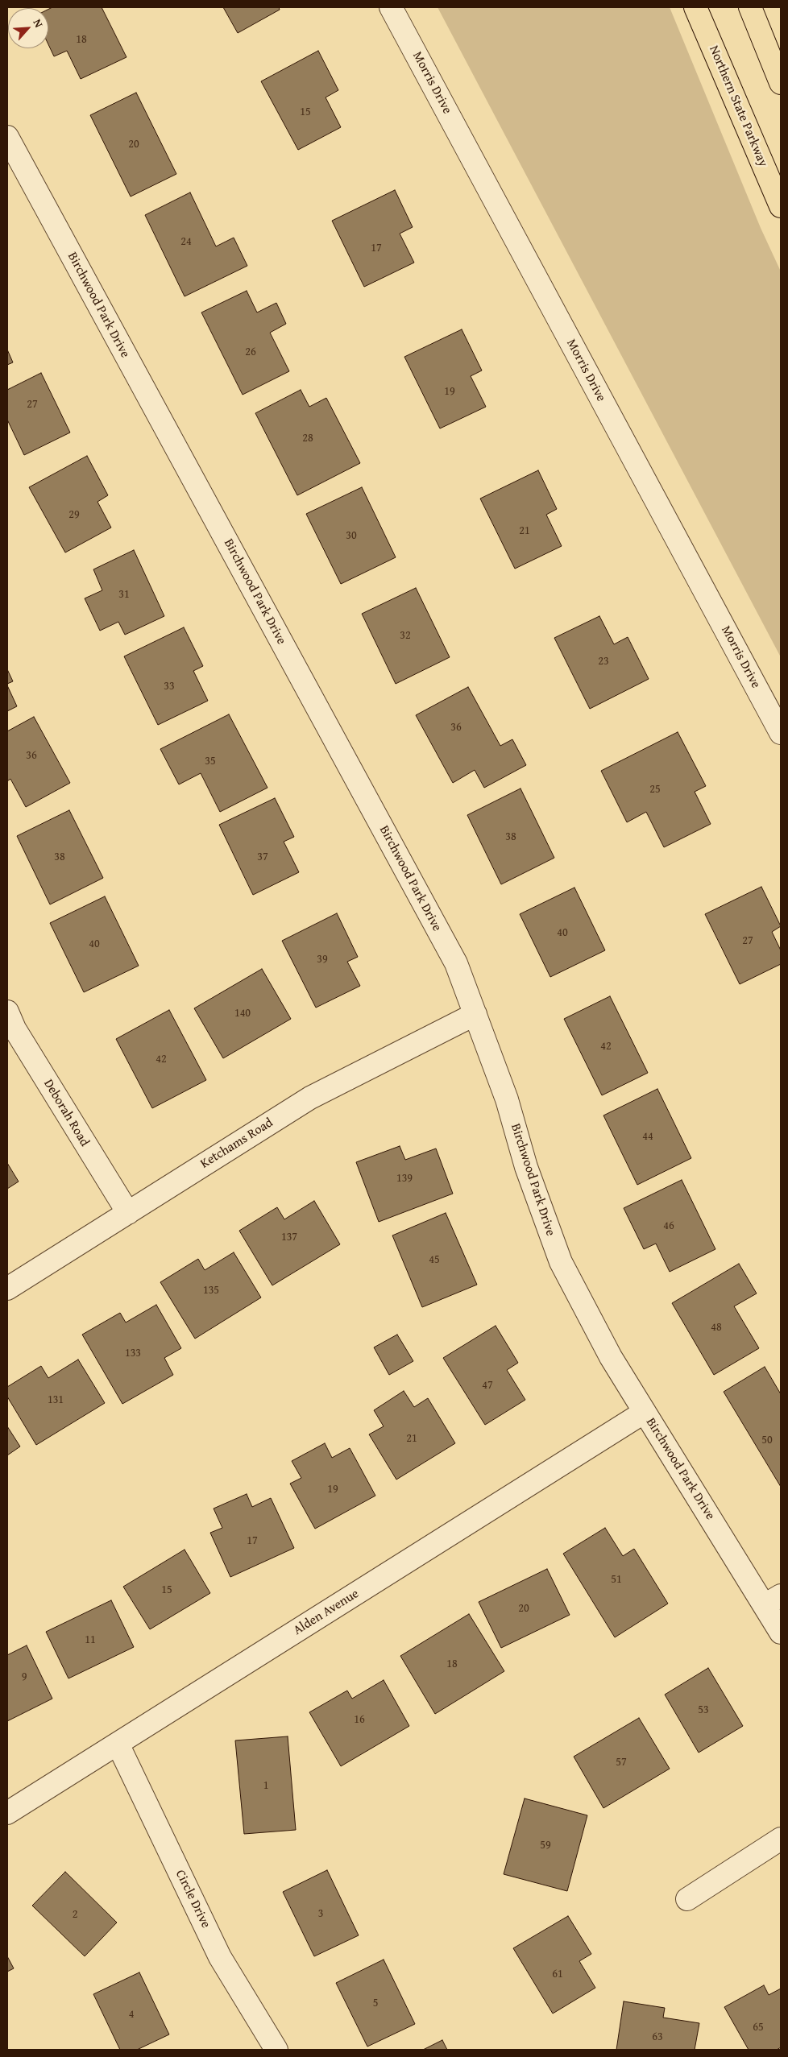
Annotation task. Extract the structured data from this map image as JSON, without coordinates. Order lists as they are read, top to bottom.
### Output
{
  "streets": {
    "highway": ["Northern State Parkway"],
    "street": [
      "Morris Drive",
      "Birchwood Park Drive",
      "Deborah Road",
      "Ketchams Road",
      "Alden Avenue",
      "Circle Drive"
    ]
  },
  "crossings": [
    ["Birchwood Park Drive", "Ketchams Road"],
    ["Birchwood Park Drive", "Alden Avenue"],
    ["Deborah Road", "Ketchams Road"],
    ["Alden Avenue", "Circle Drive"]
  ],
  "house_numbers": [
    "18",
    "15",
    "20",
    "24",
    "17",
    "26",
    "19",
    "27",
    "28",
    "29",
    "21",
    "30",
    "31",
    "32",
    "23",
    "33",
    "36",
    "36",
    "35",
    "25",
    "38",
    "38",
    "37",
    "40",
    "27",
    "40",
    "39",
    "140",
    "42",
    "42",
    "44",
    "139",
    "46",
    "137",
    "45",
    "135",
    "48",
    "133",
    "47",
    "131",
    "21",
    "50",
    "19",
    "17",
    "51",
    "15",
    "20",
    "11",
    "18",
    "9",
    "53",
    "16",
    "57",
    "1",
    "59",
    "3",
    "2",
    "61",
    "5",
    "4",
    "65",
    "63"
  ],
  "north": "top right"
}
